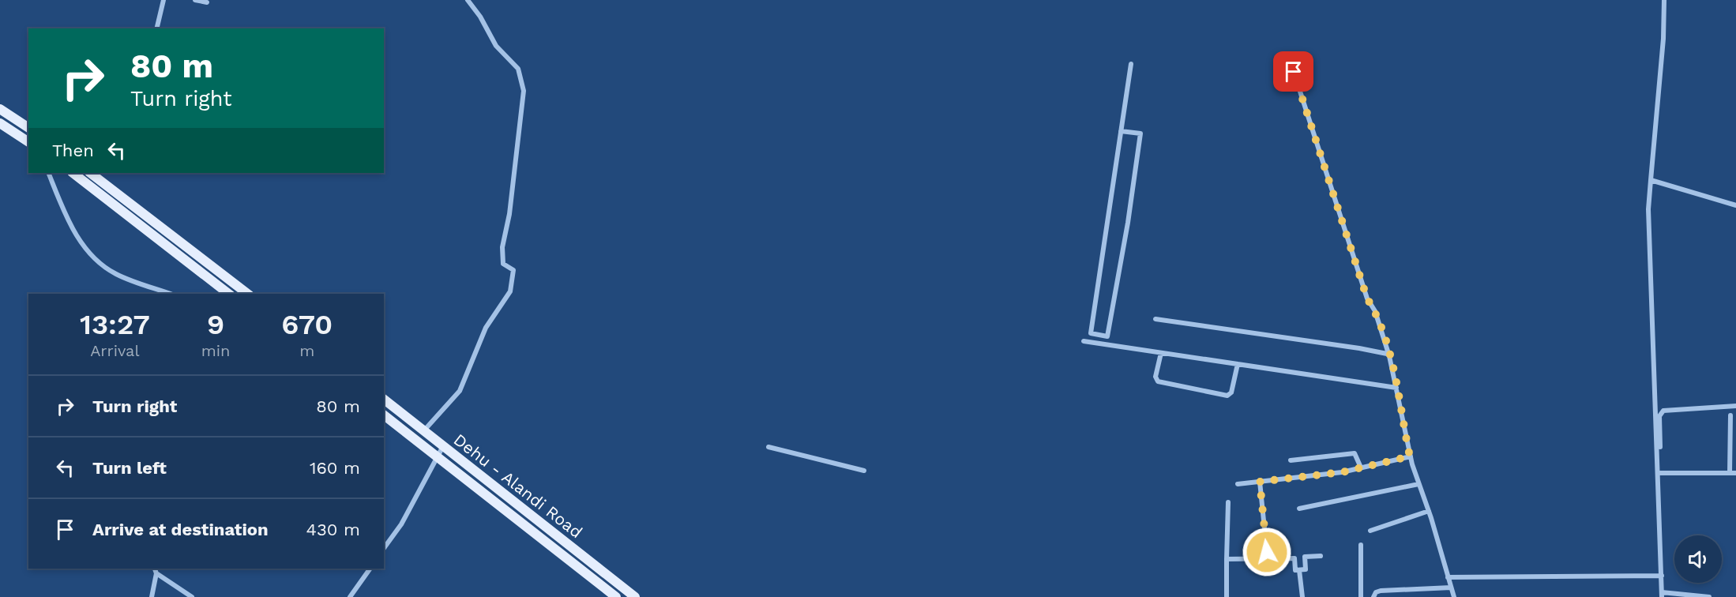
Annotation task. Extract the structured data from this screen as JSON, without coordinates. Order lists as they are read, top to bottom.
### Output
{
  "streets": {
    "main road": ["Dehu - Alandi Road"]
  },
  "page": {
    "turn": ["80 m", "Turn right"],
    "then": "Then",
    "eta": [
      "13:27",
      "Arrival",
      "9",
      "min",
      "670",
      "m"
    ],
    "list": [
      {
        "name": "Turn right",
        "value": "80 m"
      },
      {
        "name": "Turn left",
        "value": "160 m"
      },
      {
        "name": "Arrive at destination",
        "value": "430 m"
      }
    ]
  }
}
